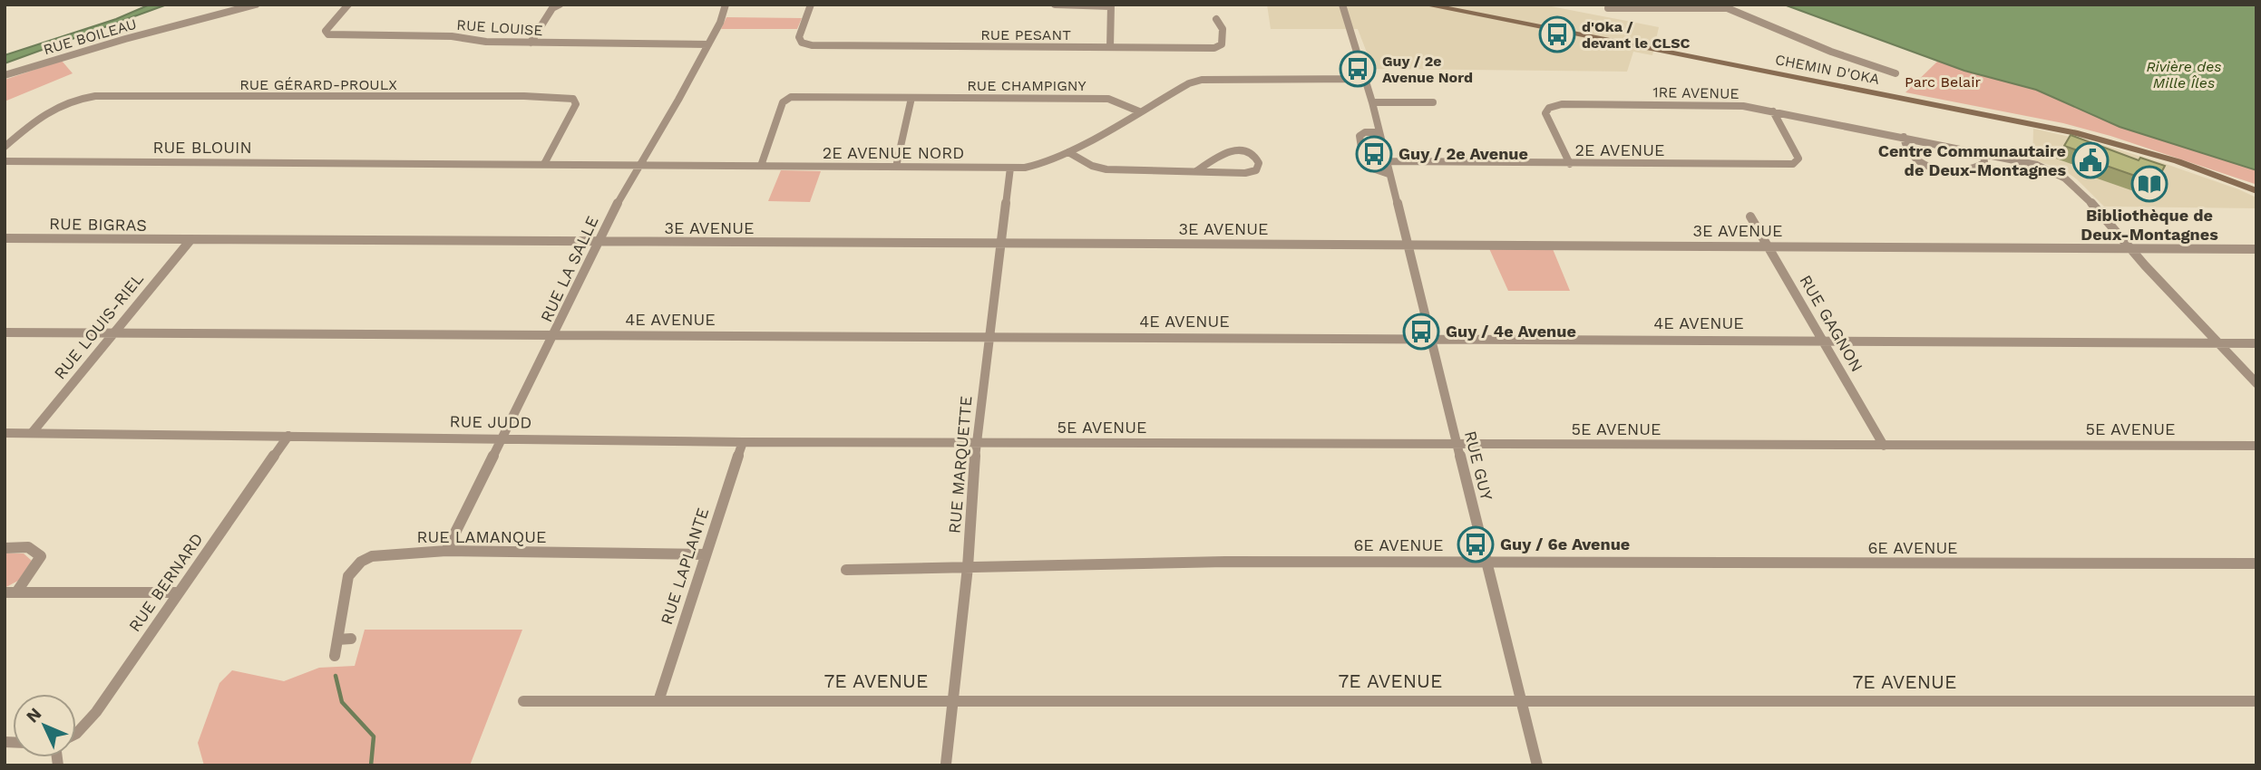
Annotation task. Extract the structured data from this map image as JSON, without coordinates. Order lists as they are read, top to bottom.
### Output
{
  "streets": {
    "main road": ["CHEMIN D'OKA"],
    "street": [
      "RUE LOUISE",
      "RUE PESANT",
      "RUE BOILEAU",
      "RUE GÉRARD-PROULX",
      "RUE CHAMPIGNY",
      "1RE AVENUE",
      "RUE BLOUIN",
      "2E AVENUE",
      "2E AVENUE NORD",
      "RUE BIGRAS",
      "3E AVENUE",
      "RUE LA SALLE",
      "4E AVENUE",
      "RUE GAGNON",
      "RUE LOUIS-RIEL",
      "RUE JUDD",
      "5E AVENUE",
      "RUE MARQUETTE",
      "RUE GUY",
      "RUE LAMANQUE",
      "6E AVENUE",
      "RUE LAPLANTE",
      "RUE BERNARD",
      "7E AVENUE"
    ]
  },
  "crossings": [
    ["RUE LOUISE", "RUE LA SALLE"],
    ["RUE GÉRARD-PROULX", "2E AVENUE NORD"],
    ["RUE CHAMPIGNY", "2E AVENUE NORD"],
    ["1RE AVENUE", "2E AVENUE"],
    ["1RE AVENUE", "3E AVENUE"],
    ["RUE BLOUIN", "2E AVENUE NORD"],
    ["2E AVENUE", "RUE GUY"],
    ["2E AVENUE NORD", "RUE LA SALLE"],
    ["2E AVENUE NORD", "RUE MARQUETTE"],
    ["2E AVENUE NORD", "RUE GUY"],
    ["RUE BIGRAS", "3E AVENUE"],
    ["RUE BIGRAS", "RUE LOUIS-RIEL"],
    ["3E AVENUE", "RUE LA SALLE"],
    ["3E AVENUE", "RUE GAGNON"],
    ["3E AVENUE", "RUE LOUIS-RIEL"],
    ["3E AVENUE", "RUE MARQUETTE"],
    ["3E AVENUE", "RUE GUY"],
    ["RUE LA SALLE", "4E AVENUE"],
    ["RUE LA SALLE", "RUE JUDD"],
    ["RUE LA SALLE", "RUE LAMANQUE"],
    ["4E AVENUE", "RUE GAGNON"],
    ["4E AVENUE", "RUE LOUIS-RIEL"],
    ["4E AVENUE", "RUE MARQUETTE"],
    ["4E AVENUE", "RUE GUY"],
    ["RUE GAGNON", "5E AVENUE"],
    ["RUE LOUIS-RIEL", "RUE JUDD"],
    ["RUE JUDD", "5E AVENUE"],
    ["RUE JUDD", "RUE MARQUETTE"],
    ["RUE JUDD", "RUE LAPLANTE"],
    ["RUE JUDD", "RUE BERNARD"],
    ["5E AVENUE", "RUE MARQUETTE"],
    ["5E AVENUE", "RUE GUY"],
    ["RUE MARQUETTE", "6E AVENUE"],
    ["RUE MARQUETTE", "7E AVENUE"],
    ["RUE GUY", "6E AVENUE"],
    ["RUE GUY", "7E AVENUE"],
    ["RUE LAMANQUE", "RUE LAPLANTE"],
    ["RUE LAPLANTE", "7E AVENUE"]
  ],
  "water": ["Rivière des Mille Îles"],
  "parks": ["Parc Belair"],
  "places": {
    "bus stop": [
      "d'Oka / devant le CLSC",
      "Guy / 2e Avenue Nord",
      "Guy / 2e Avenue",
      "Guy / 4e Avenue",
      "Guy / 6e Avenue"
    ],
    "public building": ["Centre Communautaire de Deux-Montagnes"],
    "library": ["Bibliothèque de Deux-Montagnes"]
  },
  "north": "top left"
}
